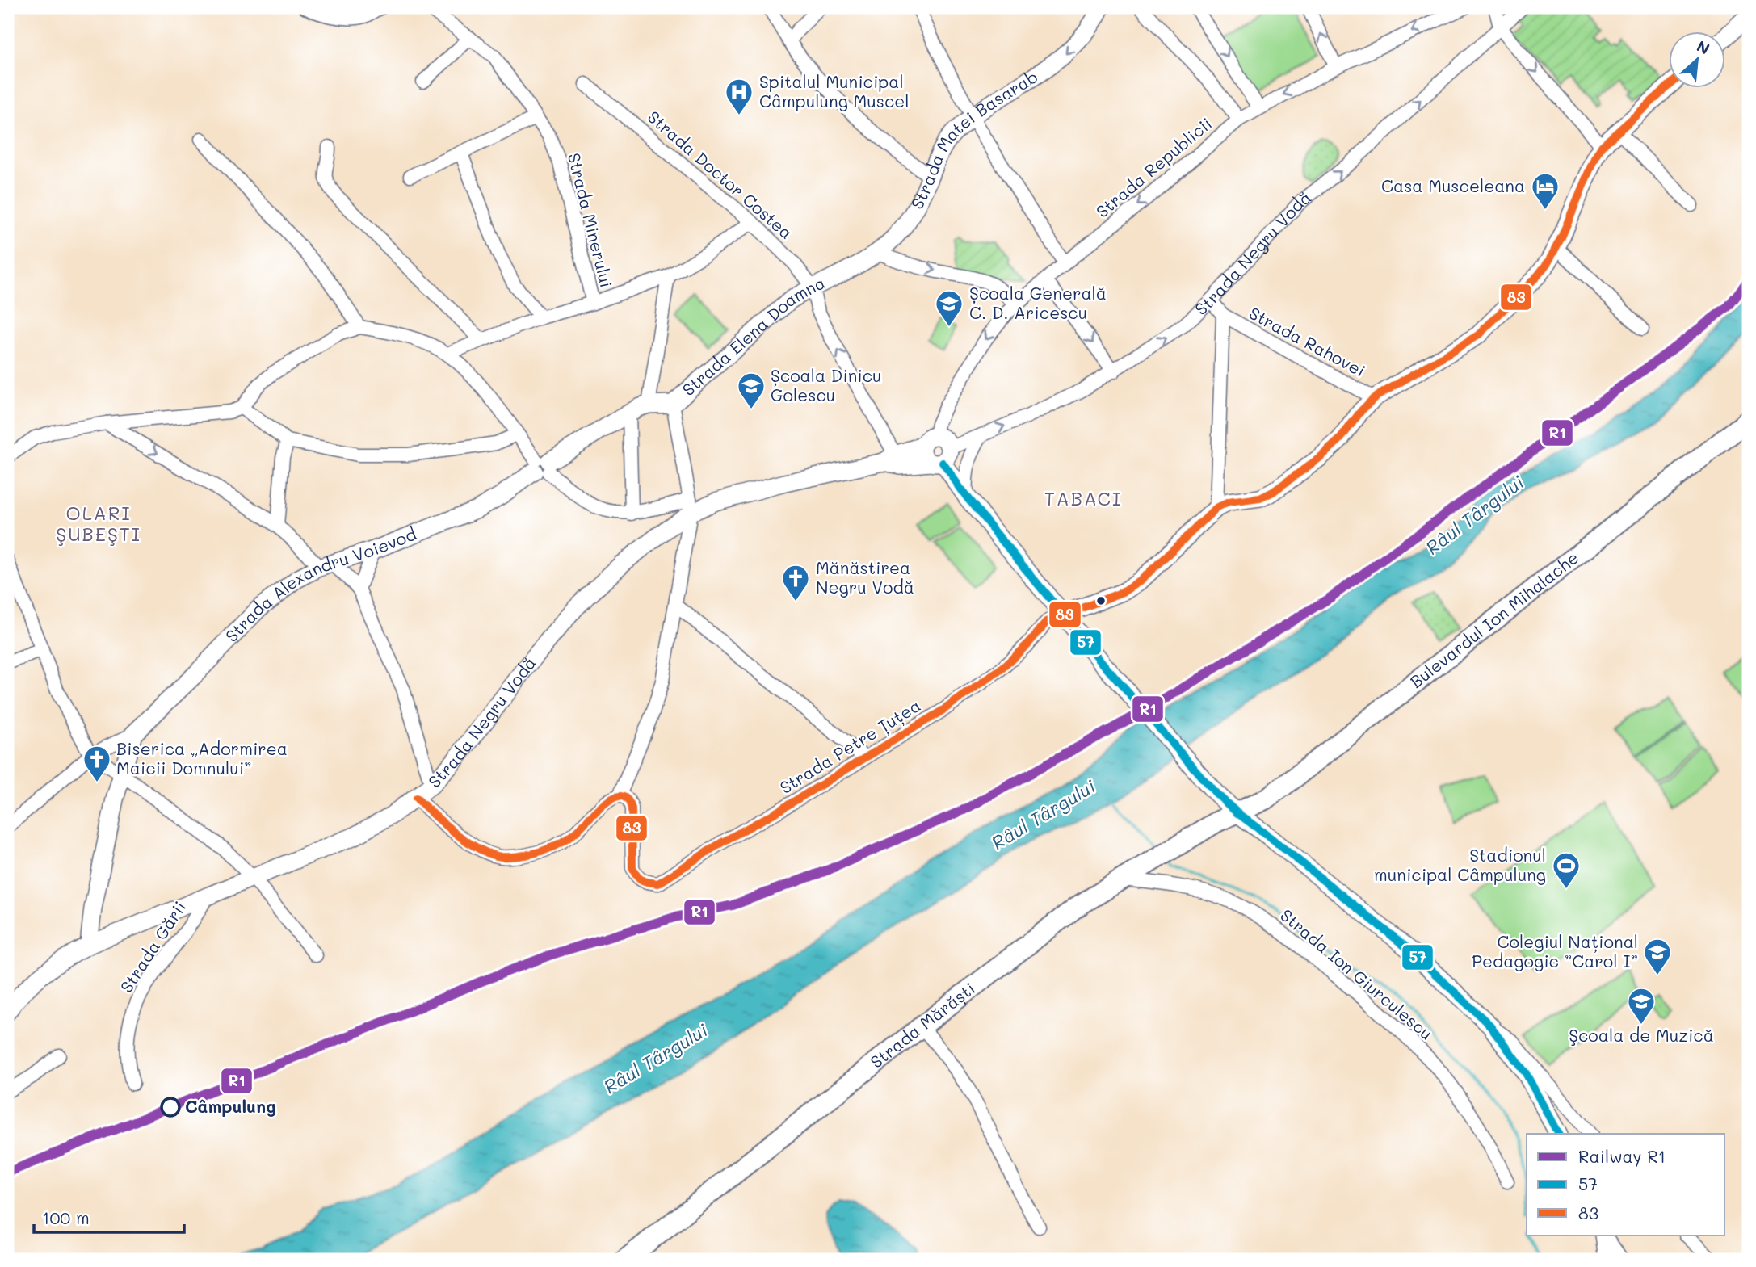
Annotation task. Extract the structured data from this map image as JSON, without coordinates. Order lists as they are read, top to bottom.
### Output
{
  "streets": {
    "highway": ["Bulevardul Ion Mihalache", "Strada Mărăști"],
    "main road": [
      "Strada Matei Basarab",
      "Strada Negru Vodă",
      "Strada Elena Doamna",
      "Strada Alexandru Voievod"
    ],
    "street": [
      "Strada Republicii",
      "Strada Doctor Costea",
      "Strada Minerului",
      "Strada Rahovei",
      "Strada Petre Țuțea",
      "Strada Gării",
      "Strada Ion Giurculescu"
    ]
  },
  "crossings": [
    ["Strada Matei Basarab", "Strada Elena Doamna"],
    ["Strada Republicii", "Strada Negru Vodă"],
    ["Strada Doctor Costea", "Strada Negru Vodă"],
    ["Strada Doctor Costea", "Strada Elena Doamna"],
    ["Strada Negru Vodă", "Strada Elena Doamna"],
    ["Strada Negru Vodă", "Strada Gării"],
    ["Strada Elena Doamna", "Strada Alexandru Voievod"],
    ["Bulevardul Ion Mihalache", "Strada Mărăști"],
    ["Strada Ion Giurculescu", "Strada Mărăști"]
  ],
  "one_way": ["Strada Matei Basarab", "Strada Republicii", "Strada Doctor Costea"],
  "districts": ["TABACI", "OLARI ŞUBEŞTI"],
  "water": ["Râul Târgului"],
  "places": {
    "hospital": ["Spitalul Municipal Câmpulung Muscel"],
    "hotel": ["Casa Musceleana"],
    "school or university": [
      "Școala Generală C. D. Aricescu",
      "Școala Dinicu Golescu",
      "Colegiul Național Pedagogic ”Carol I”",
      "Şcoala de Muzică"
    ],
    "church": ["Mănăstirea Negru Vodă", "Biserica „Adormirea Maicii Domnului”"],
    "sports": ["Stadionul municipal Câmpulung"],
    "other": ["Câmpulung"]
  },
  "lines": ["transit line 83", "rail line R1", "transit line 57"],
  "legend": ["Railway R1", "57", "83"],
  "scale_bar": "100 m",
  "north": "top right"
}
